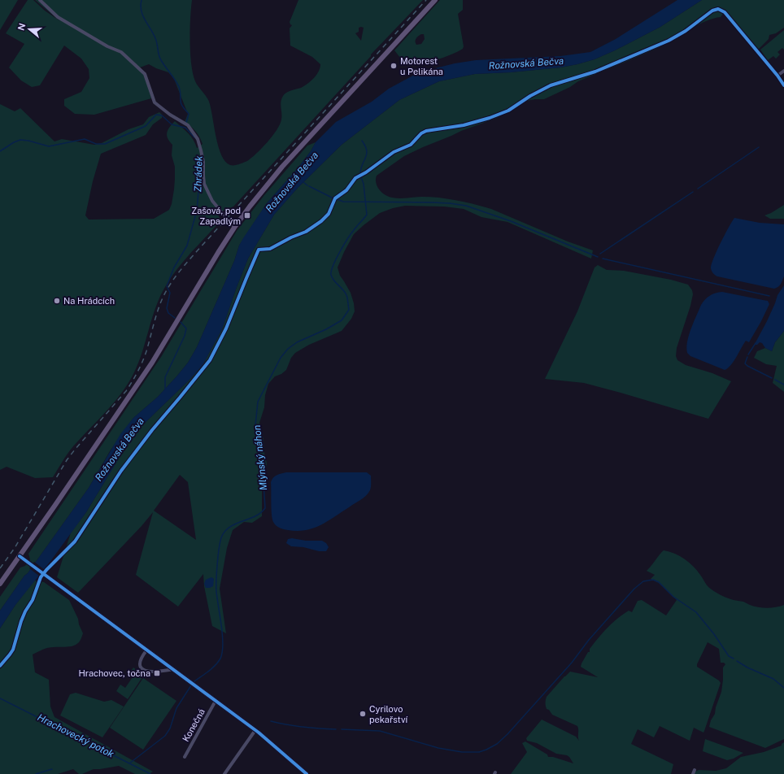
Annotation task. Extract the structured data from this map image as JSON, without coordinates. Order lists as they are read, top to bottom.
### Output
{
  "streets": {
    "street": ["Konečná"]
  },
  "water": [
    "Rožnovská Bečva",
    "Zhrádek",
    "Mlýnský náhon",
    "Hrachovecký potok"
  ],
  "places": {
    "other": ["Motorest u Pelikána", "Na Hrádcích", "Cyrilovo pekařství"],
    "transit": ["Zašová, pod Zapadlým", "Hrachovec, točna"]
  },
  "north": "left"
}
